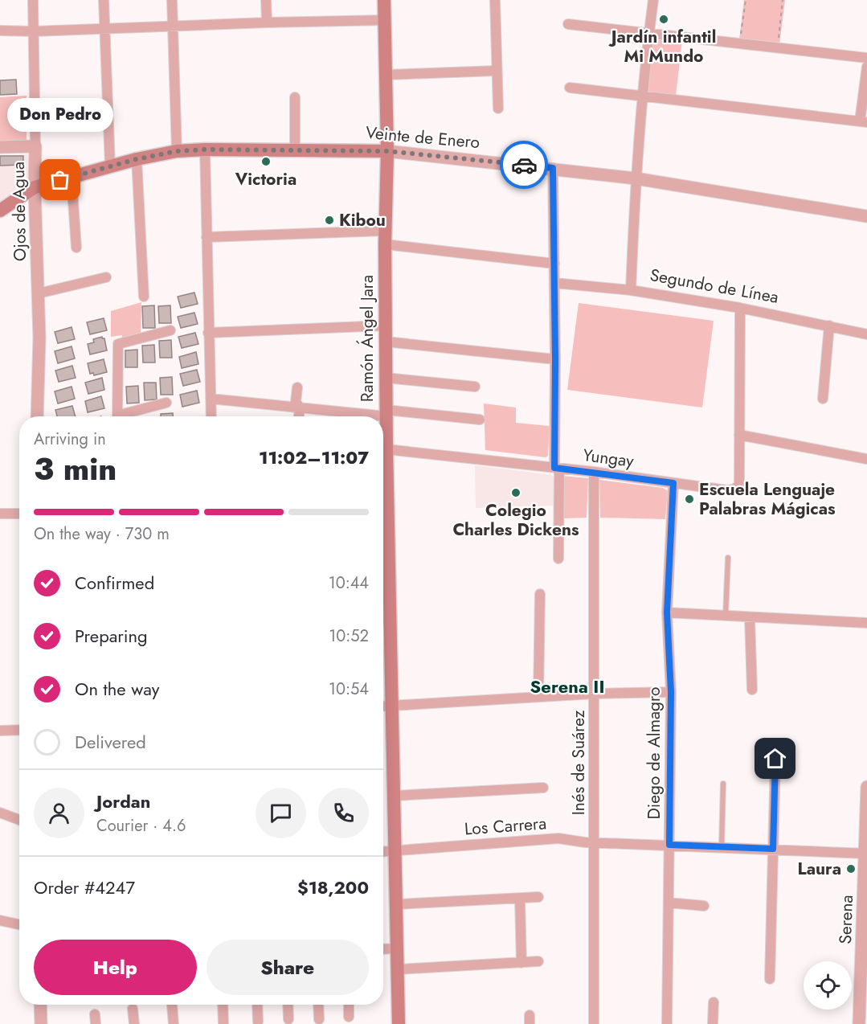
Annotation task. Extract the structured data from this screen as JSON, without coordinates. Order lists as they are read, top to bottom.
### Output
{
  "streets": {
    "main road": ["Veinte de Enero", "Ramón Ángel Jara"],
    "street": [
      "Ojos de Agua",
      "Segundo de Línea",
      "Yungay",
      "Diego de Almagro",
      "Inés de Suárez",
      "Los Carrera",
      "Serena"
    ]
  },
  "crossings": [
    ["Veinte de Enero", "Ojos de Agua"],
    ["Veinte de Enero", "Ramón Ángel Jara"],
    ["Ramón Ángel Jara", "Yungay"],
    ["Ramón Ángel Jara", "Los Carrera"],
    ["Yungay", "Diego de Almagro"],
    ["Yungay", "Inés de Suárez"],
    ["Diego de Almagro", "Los Carrera"],
    ["Inés de Suárez", "Los Carrera"],
    ["Los Carrera", "Serena"]
  ],
  "districts": ["Serena II"],
  "places": [
    "Jardín infantil Mi Mundo",
    "Victoria",
    "Don Pedro",
    "Kibou",
    "Colegio Charles Dickens",
    "Escuela Lenguaje Palabras Mágicas",
    "Laura"
  ],
  "page": {
    "bubble": "Don Pedro",
    "heading": ["3 min", "Arriving in", "11:02–11:07"],
    "panel": [
      "Jordan",
      "Courier · 4.6",
      "Order #4247",
      "$18,200"
    ],
    "bar": "On the way · 730 m",
    "list": [
      ["Confirmed", "10:44"],
      ["Preparing", "10:52"],
      ["On the way", "10:54"],
      "Delivered"
    ],
    "buttons": ["Help", "Share"]
  }
}
